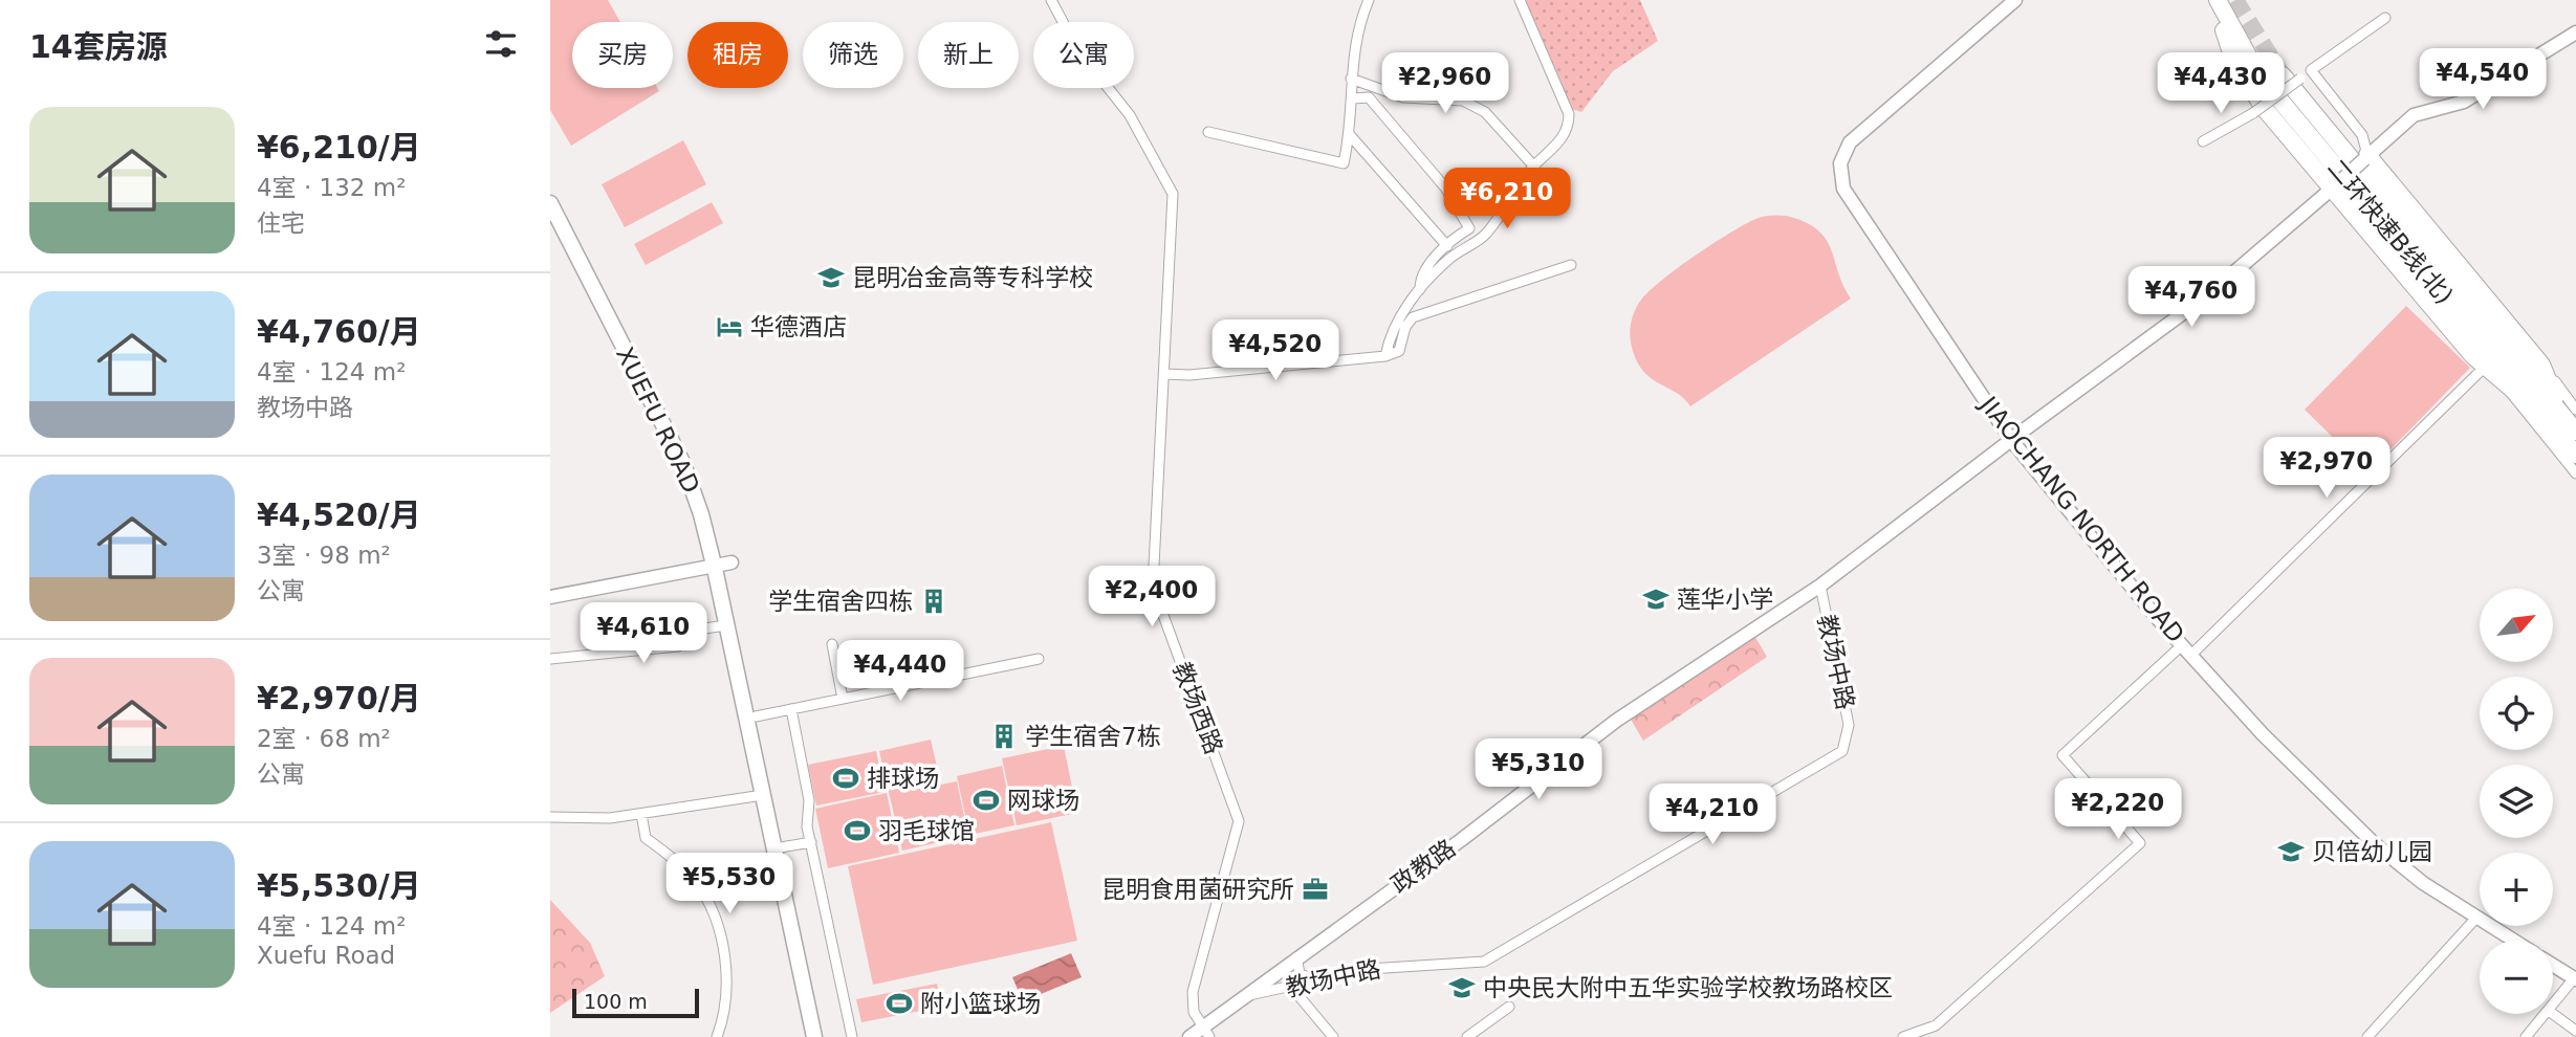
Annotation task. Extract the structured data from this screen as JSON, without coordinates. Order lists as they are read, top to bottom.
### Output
{
  "streets": {
    "highway": ["二环快速B线(北)"],
    "main road": ["XUEFU ROAD"],
    "street": [
      "JIAOCHANG NORTH ROAD",
      "教场中路",
      "教场西路",
      "政教路"
    ]
  },
  "crossings": [
    ["JIAOCHANG NORTH ROAD", "教场中路"],
    ["教场中路", "教场西路"],
    ["教场中路", "政教路"]
  ],
  "places": {
    "school or university": [
      "昆明冶金高等专科学校",
      "莲华小学",
      "贝倍幼儿园",
      "中央民大附中五华实验学校教场路校区"
    ],
    "hotel": ["华德酒店"],
    "building": ["学生宿舍四栋", "学生宿舍7栋"],
    "sports": [
      "排球场",
      "网球场",
      "羽毛球馆",
      "附小篮球场"
    ],
    "office": ["昆明食用菌研究所"]
  },
  "scale_bar": "100 m",
  "north": "top right",
  "page": {
    "heading": "14套房源",
    "chip": [
      "买房",
      "租房",
      "筛选",
      "新上",
      "公寓"
    ],
    "price": [
      "¥4,540",
      "¥2,960",
      "¥4,430",
      "¥6,210",
      "¥4,760",
      "¥4,520",
      "¥2,970",
      "¥2,400",
      "¥4,610",
      "¥4,440",
      "¥5,310",
      "¥2,220",
      "¥4,210",
      "¥5,530"
    ],
    "list": [
      {
        "name": "¥6,210/月",
        "note": "4室 · 132 m² · 住宅"
      },
      {
        "name": "¥4,760/月",
        "note": "4室 · 124 m² · 教场中路"
      },
      {
        "name": "¥4,520/月",
        "note": "3室 · 98 m² · 公寓"
      },
      {
        "name": "¥2,970/月",
        "note": "2室 · 68 m² · 公寓"
      },
      {
        "name": "¥5,530/月",
        "note": "4室 · 124 m² · Xuefu Road"
      }
    ],
    "map_buttons": ["+", "−"],
    "scale": "100 m"
  }
}
